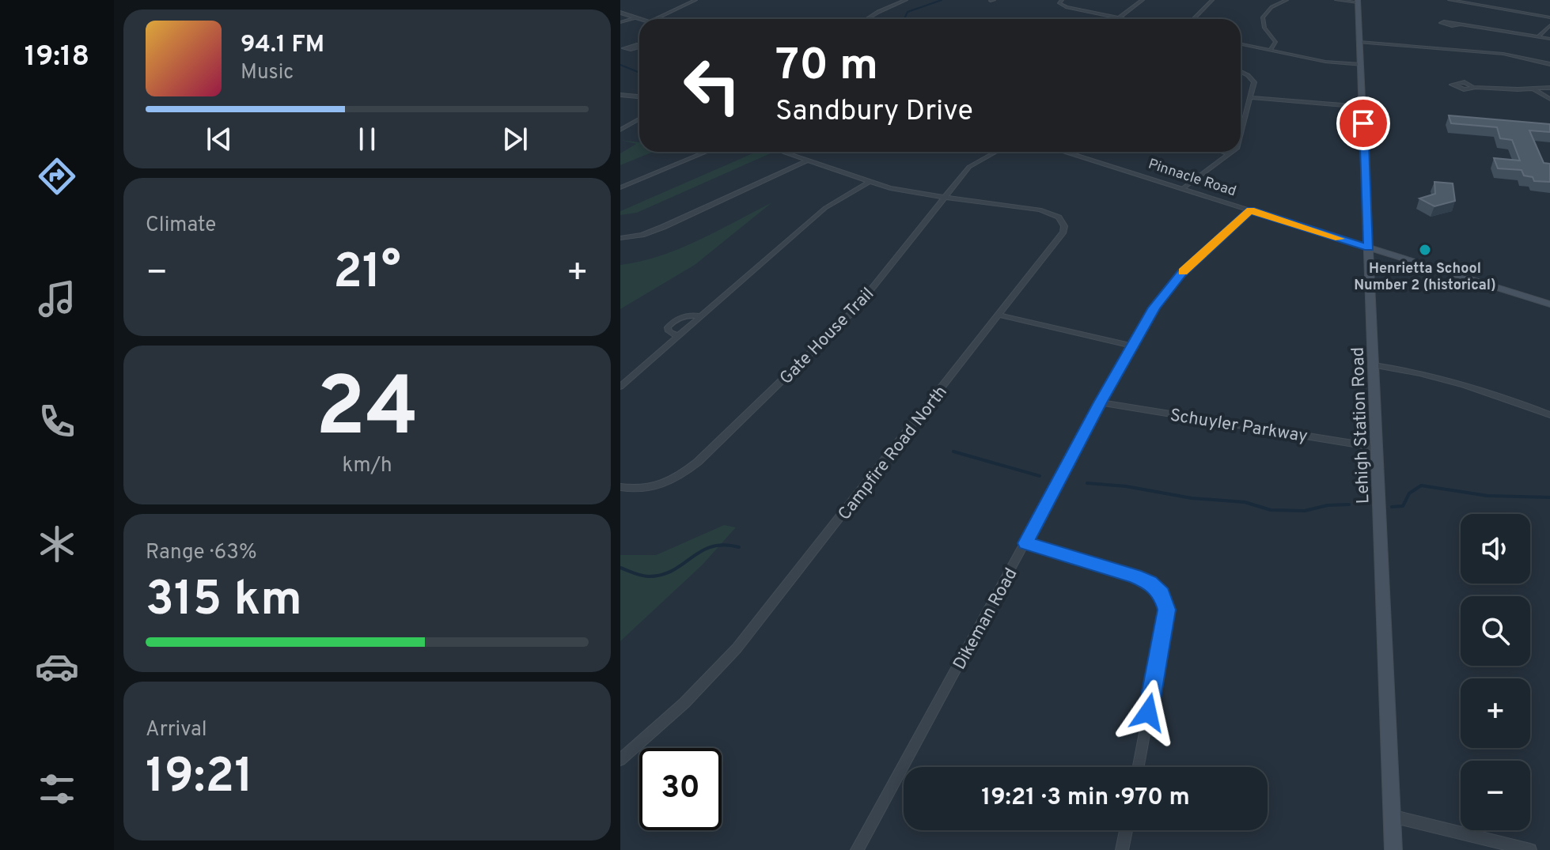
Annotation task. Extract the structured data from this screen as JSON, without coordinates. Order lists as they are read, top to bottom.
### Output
{
  "streets": {
    "main road": ["Pinnacle Road", "Lehigh Station Road"],
    "street": [
      "Gate House Trail",
      "Schuyler Parkway",
      "Campfire Road North",
      "Dikeman Road"
    ]
  },
  "crossings": [
    ["Pinnacle Road", "Lehigh Station Road"],
    ["Pinnacle Road", "Dikeman Road"],
    ["Gate House Trail", "Campfire Road North"],
    ["Schuyler Parkway", "Lehigh Station Road"],
    ["Schuyler Parkway", "Dikeman Road"]
  ],
  "places": ["Henrietta School Number 2 (historical)"],
  "page": {
    "tabs": "19:18",
    "turn": ["70 m", "Sandbury Drive"],
    "song": ["94.1 FM", "Music"],
    "tile": [
      "Climate",
      ["24", "km/h"],
      ["Range · 63%", "315 km"],
      ["Arrival", "19:21"]
    ],
    "heat": ["−", "21°", "+"],
    "map_buttons": ["+", "−"],
    "limit": "30",
    "trip": "19:21 · 3 min · 970 m"
  }
}
